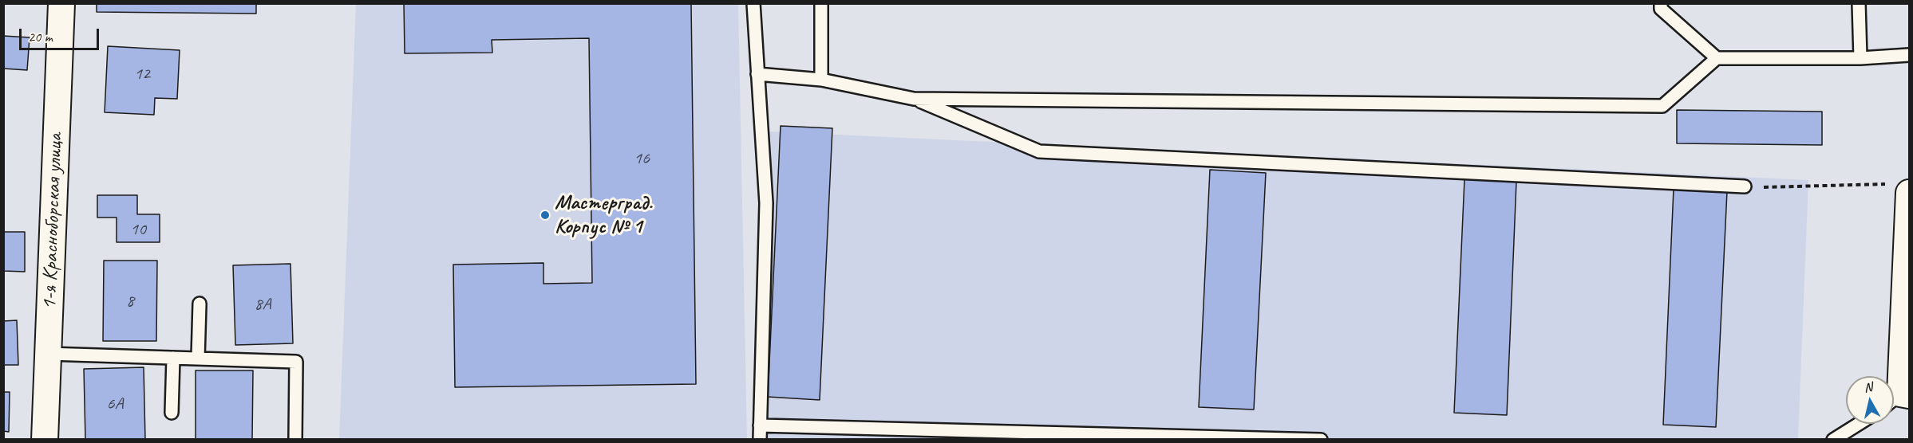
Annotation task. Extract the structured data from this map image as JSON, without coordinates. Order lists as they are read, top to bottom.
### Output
{
  "streets": {
    "street": ["1-я Красноборская улица"]
  },
  "places": ["Мастерград. Корпус № 1"],
  "house_numbers": [
    "12",
    "16",
    "10",
    "8",
    "8А",
    "6А"
  ],
  "scale_bar": "20 m",
  "north": "top"
}
